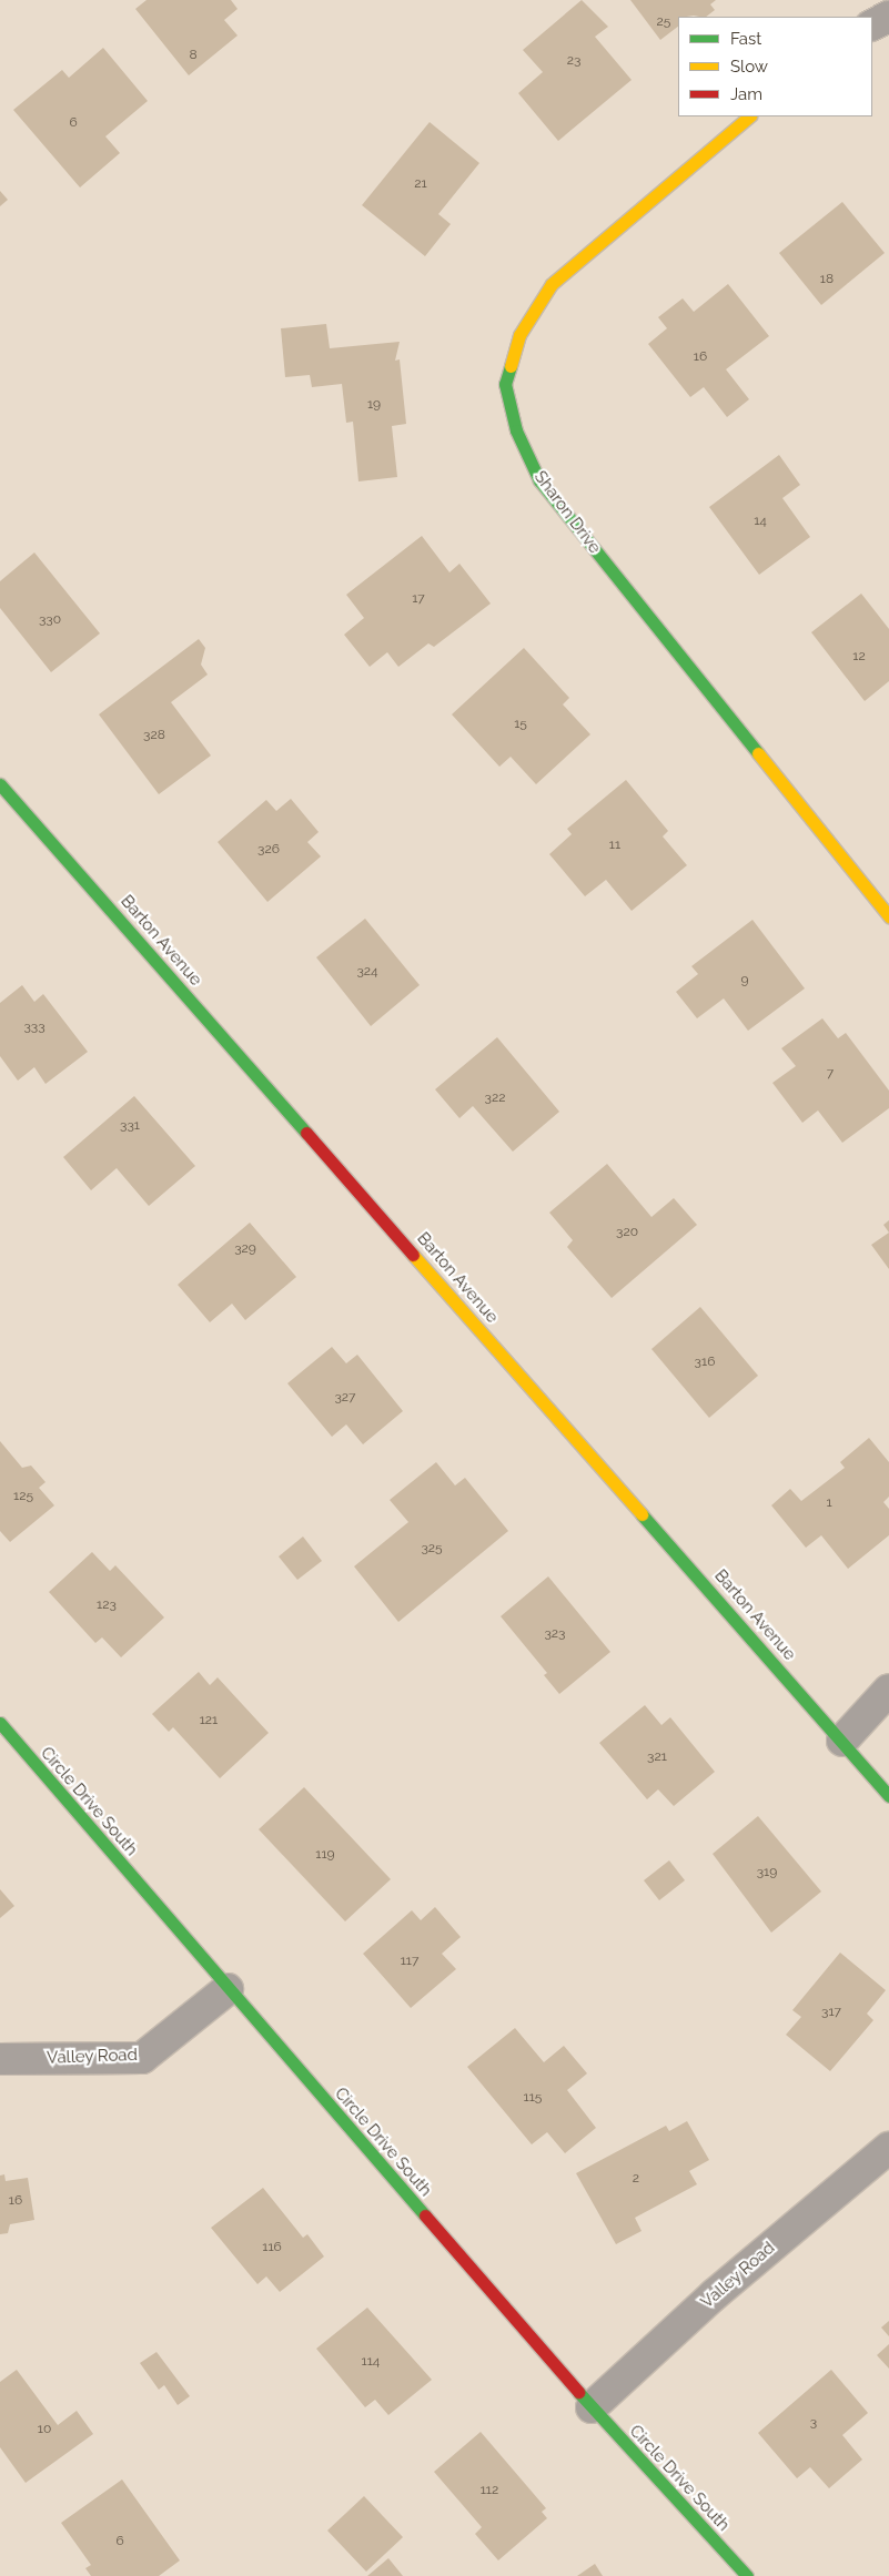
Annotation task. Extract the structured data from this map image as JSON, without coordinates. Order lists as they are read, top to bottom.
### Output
{
  "streets": {
    "street": [
      "Sharon Drive",
      "Barton Avenue",
      "Circle Drive South",
      "Valley Road"
    ]
  },
  "crossings": [
    ["Circle Drive South", "Valley Road"]
  ],
  "house_numbers": [
    "25",
    "8",
    "23",
    "6",
    "21",
    "18",
    "16",
    "19",
    "14",
    "17",
    "330",
    "12",
    "15",
    "328",
    "11",
    "326",
    "324",
    "9",
    "333",
    "7",
    "322",
    "331",
    "320",
    "329",
    "316",
    "327",
    "125",
    "1",
    "325",
    "123",
    "323",
    "121",
    "321",
    "119",
    "319",
    "117",
    "317",
    "115",
    "2",
    "16",
    "116",
    "114",
    "3",
    "10",
    "112",
    "6"
  ],
  "legend": ["Fast", "Slow", "Jam"]
}
